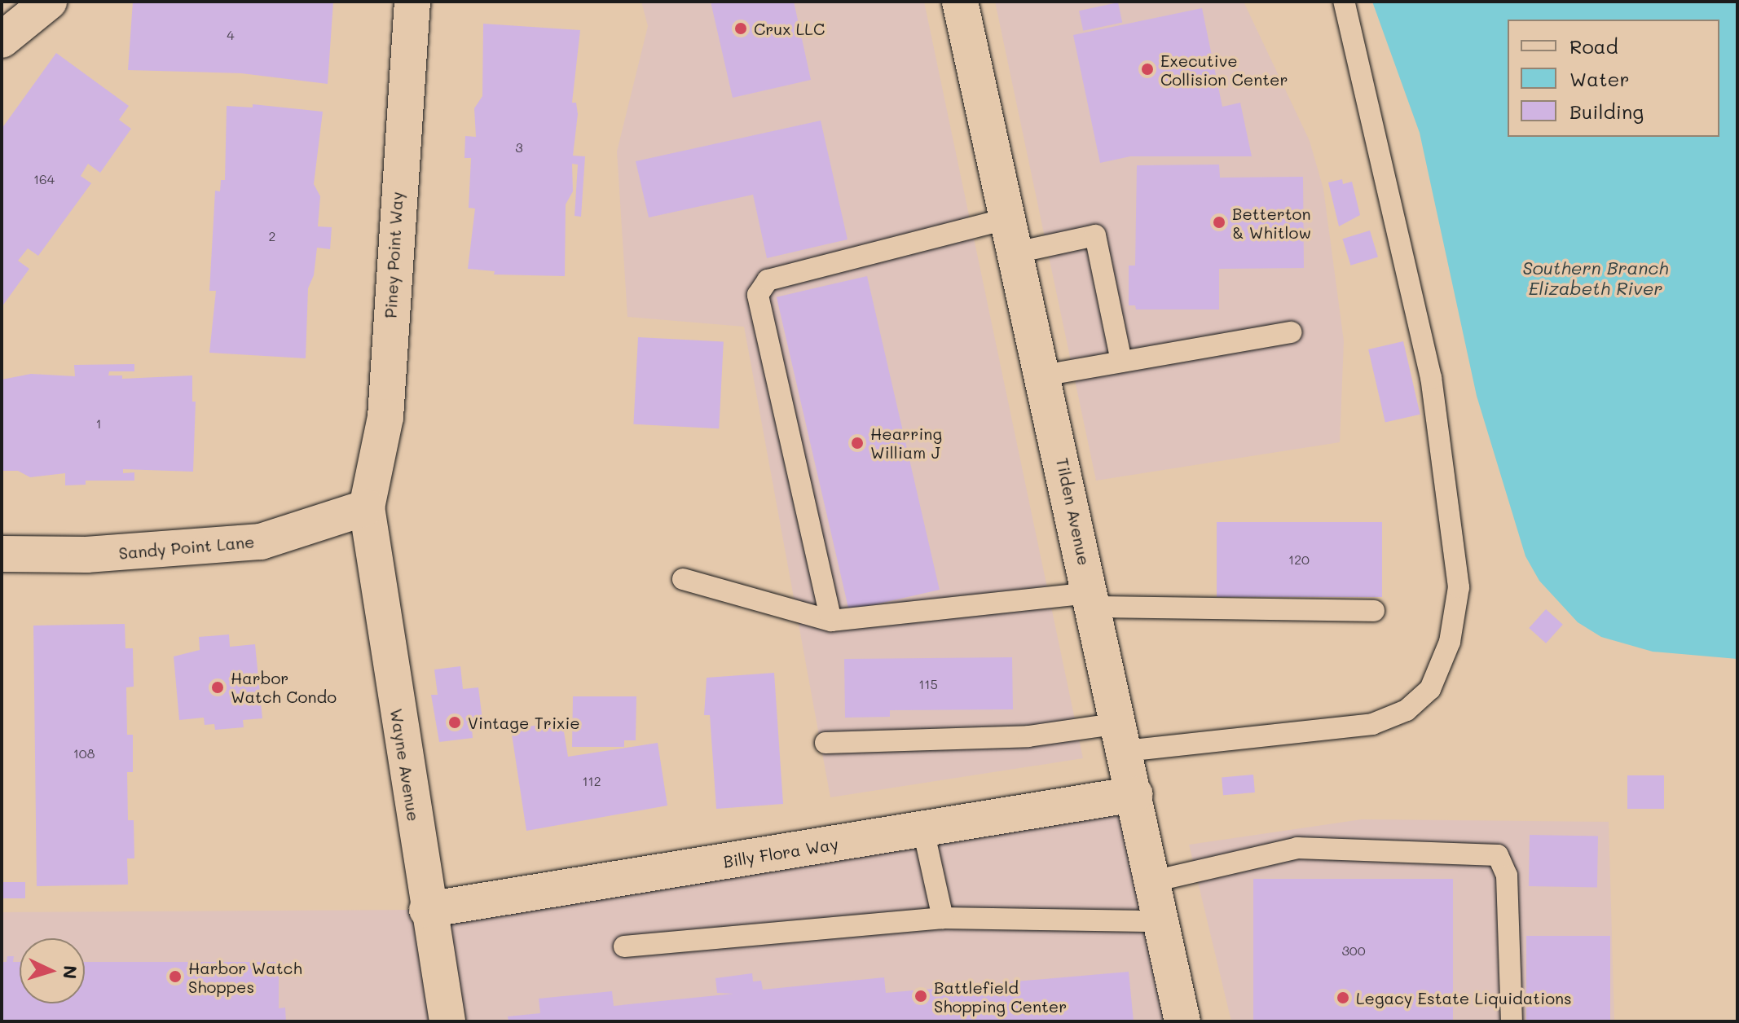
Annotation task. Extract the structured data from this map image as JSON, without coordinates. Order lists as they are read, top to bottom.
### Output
{
  "streets": {
    "street": [
      "Piney Point Way",
      "Tilden Avenue",
      "Sandy Point Lane",
      "Wayne Avenue",
      "Billy Flora Way"
    ]
  },
  "crossings": [
    ["Piney Point Way", "Sandy Point Lane"],
    ["Piney Point Way", "Wayne Avenue"],
    ["Tilden Avenue", "Billy Flora Way"],
    ["Sandy Point Lane", "Wayne Avenue"],
    ["Wayne Avenue", "Billy Flora Way"]
  ],
  "water": ["Southern Branch Elizabeth River"],
  "places": [
    "Crux LLC",
    "Executive Collision Center",
    "Betterton & Whitlow",
    "Hearring William J",
    "Harbor Watch Condo",
    "Vintage Trixie",
    "Harbor Watch Shoppes",
    "Battlefield Shopping Center",
    "Legacy Estate Liquidations"
  ],
  "house_numbers": [
    "4",
    "3",
    "164",
    "2",
    "1",
    "120",
    "115",
    "108",
    "112",
    "300"
  ],
  "legend": ["Road", "Water", "Building"],
  "north": "right"
}
